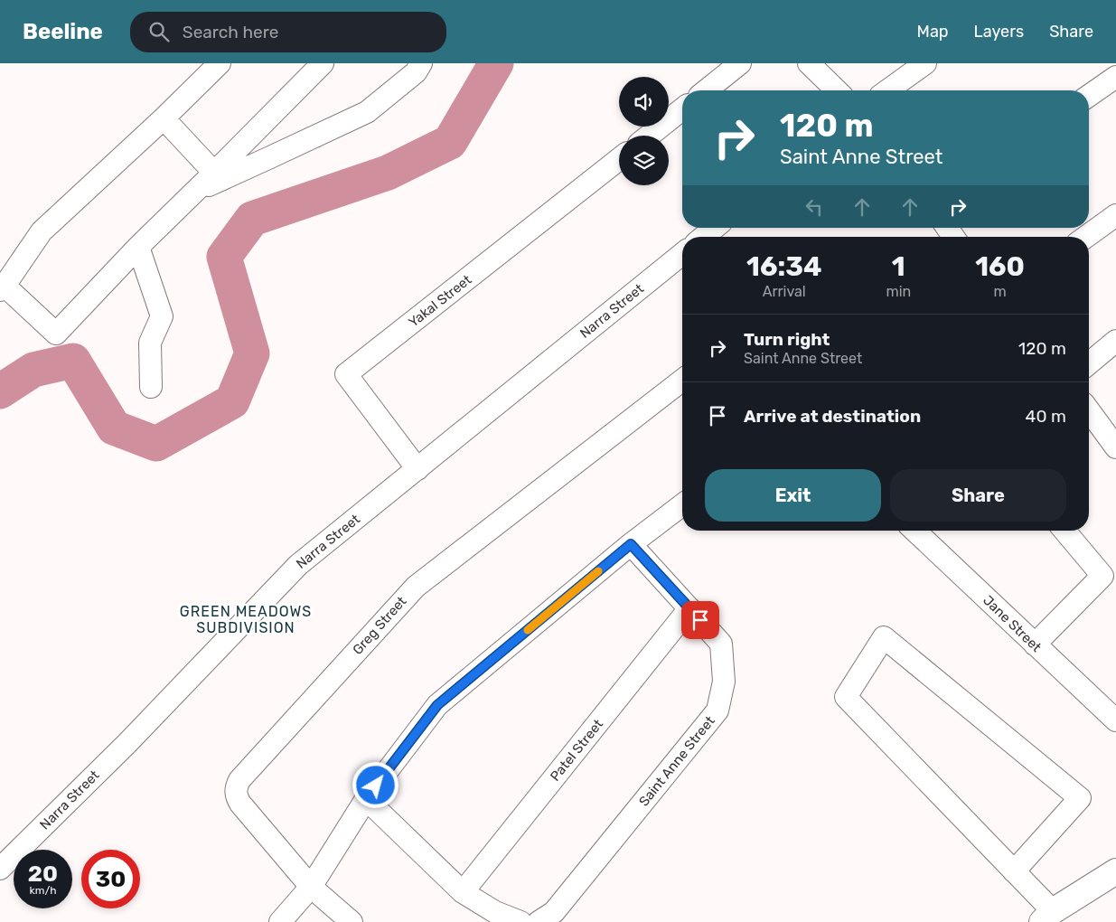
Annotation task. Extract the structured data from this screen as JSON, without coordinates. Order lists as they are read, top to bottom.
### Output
{
  "streets": {
    "street": [
      "Yakal Street",
      "Narra Street",
      "Jane Street",
      "Greg Street",
      "Patel Street",
      "Saint Anne Street"
    ]
  },
  "crossings": [
    ["Yakal Street", "Narra Street"],
    ["Patel Street", "Saint Anne Street"]
  ],
  "districts": ["GREEN MEADOWS SUBDIVISION"],
  "page": {
    "header": "Beeline",
    "search": "Search here",
    "nav": ["Map", "Layers", "Share"],
    "turn": ["120 m", "Saint Anne Street"],
    "eta": [
      "16:34",
      "Arrival",
      "1",
      "min",
      "160",
      "m"
    ],
    "list": [
      {
        "name": "Turn right",
        "note": "Saint Anne Street",
        "value": "120 m"
      },
      {
        "name": "Arrive at destination",
        "value": "40 m"
      }
    ],
    "buttons": ["Exit", "Share"],
    "speed": "20 km/h",
    "limit": "30"
  }
}
